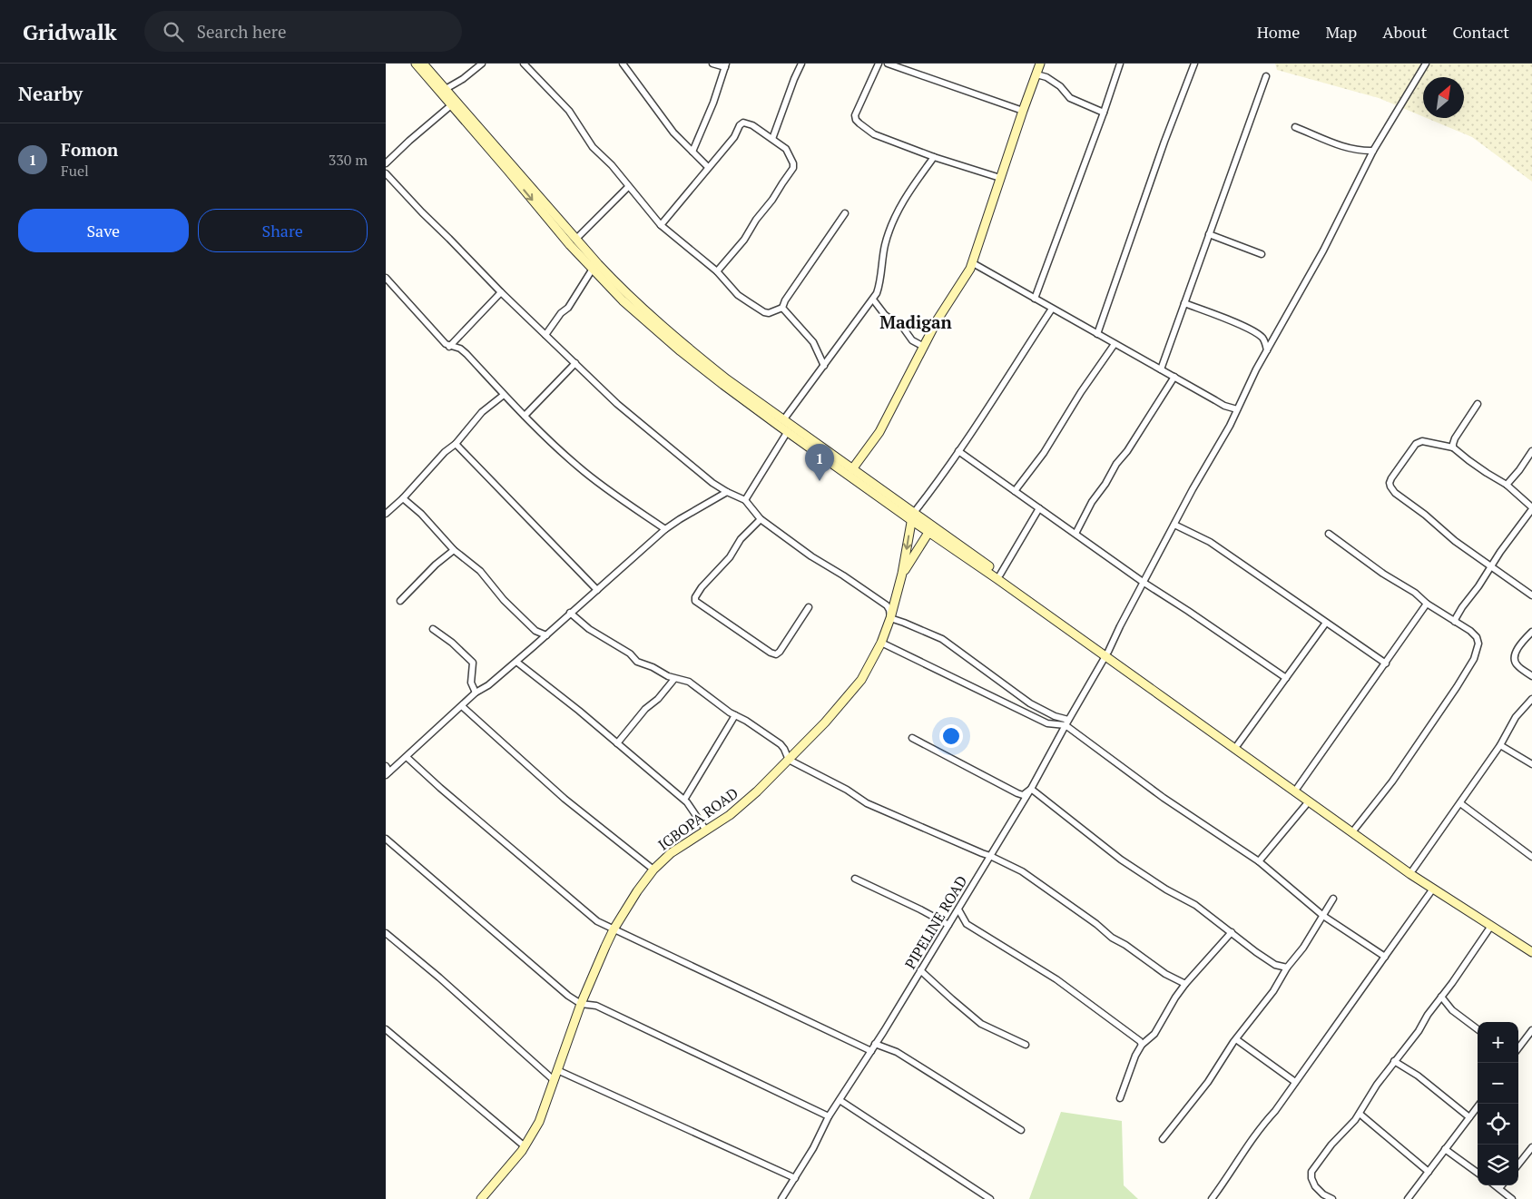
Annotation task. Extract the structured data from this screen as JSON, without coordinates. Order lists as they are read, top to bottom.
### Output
{
  "streets": {
    "main road": ["IGBOPA ROAD"],
    "street": ["PIPELINE ROAD"]
  },
  "districts": ["Madigan"],
  "north": "top right",
  "page": {
    "header": "Gridwalk",
    "search": "Search here",
    "nav": [
      "Home",
      "Map",
      "About",
      "Contact"
    ],
    "heading": "Nearby",
    "list": [
      {
        "mark": "1",
        "name": "Fomon",
        "note": "Fuel",
        "value": "330 m"
      }
    ],
    "buttons": ["Save", "Share"],
    "pins": "1",
    "map_buttons": ["+", "−"]
  }
}
